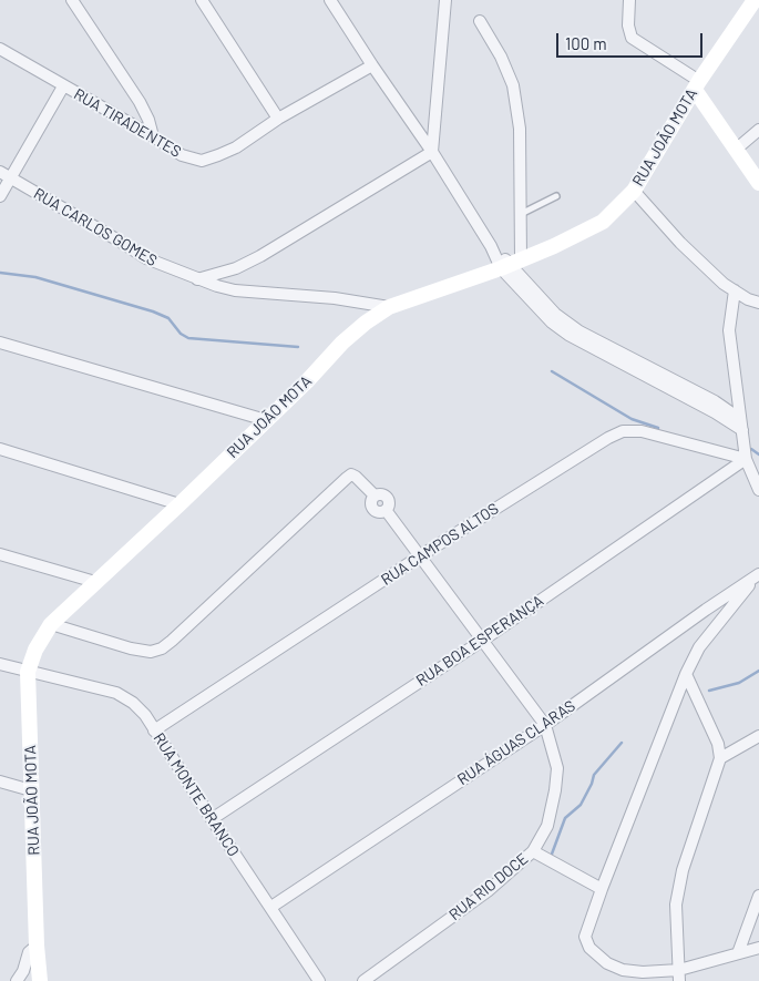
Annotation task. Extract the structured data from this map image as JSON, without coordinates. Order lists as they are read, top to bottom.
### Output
{
  "streets": {
    "main road": ["RUA JOÃO MOTA"],
    "street": [
      "RUA TIRADENTES",
      "RUA CARLOS GOMES",
      "RUA CAMPOS ALTOS",
      "RUA BOA ESPERANÇA",
      "RUA ÁGUAS CLARAS",
      "RUA MONTE BRANCO",
      "RUA RIO DOCE"
    ]
  },
  "crossings": [
    ["RUA JOÃO MOTA", "RUA CARLOS GOMES"],
    ["RUA JOÃO MOTA", "RUA MONTE BRANCO"],
    ["RUA JOÃO MOTA", "RUA RIO DOCE"],
    ["RUA CAMPOS ALTOS", "RUA BOA ESPERANÇA"],
    ["RUA CAMPOS ALTOS", "RUA MONTE BRANCO"],
    ["RUA CAMPOS ALTOS", "RUA RIO DOCE"],
    ["RUA BOA ESPERANÇA", "RUA MONTE BRANCO"],
    ["RUA BOA ESPERANÇA", "RUA RIO DOCE"],
    ["RUA ÁGUAS CLARAS", "RUA MONTE BRANCO"],
    ["RUA ÁGUAS CLARAS", "RUA RIO DOCE"]
  ],
  "scale_bar": "100 m"
}
